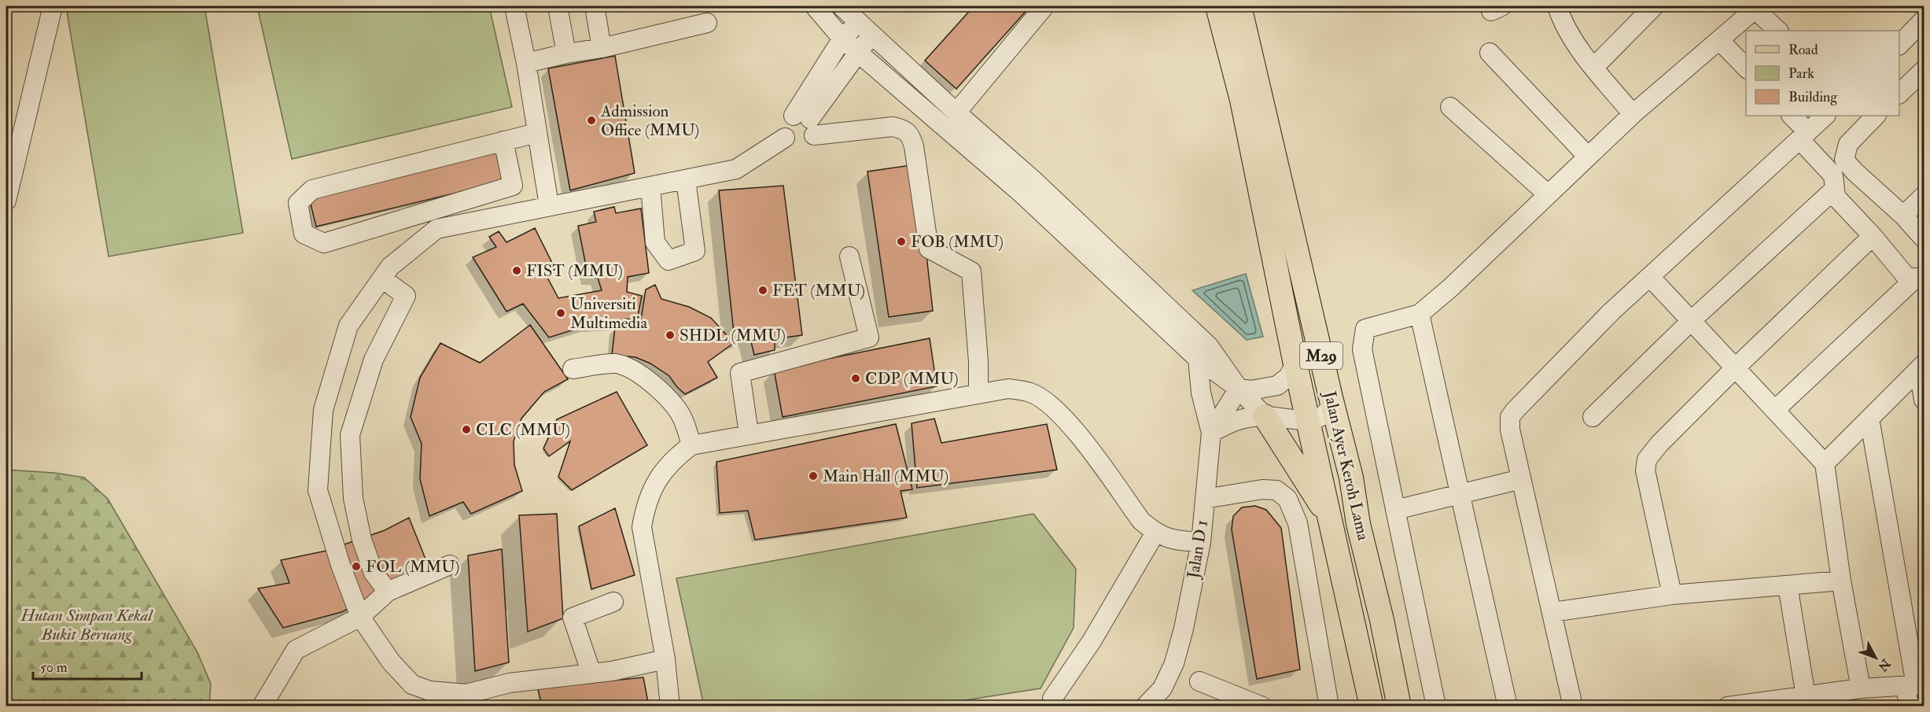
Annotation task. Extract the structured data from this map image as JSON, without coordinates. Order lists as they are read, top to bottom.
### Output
{
  "streets": {
    "main road": ["M29", "Jalan Ayer Keroh Lama"],
    "street": ["Jalan D 1"]
  },
  "parks": ["Hutan Simpan Kekal Bukit Beruang"],
  "places": [
    "Admission Office (MMU)",
    "FOB (MMU)",
    "FIST (MMU)",
    "FET (MMU)",
    "Universiti Multimedia",
    "SHDL (MMU)",
    "CDP (MMU)",
    "CLC (MMU)",
    "Main Hall (MMU)",
    "FOL (MMU)"
  ],
  "legend": ["Road", "Park", "Building"],
  "scale_bar": "50 m",
  "north": "bottom right"
}
